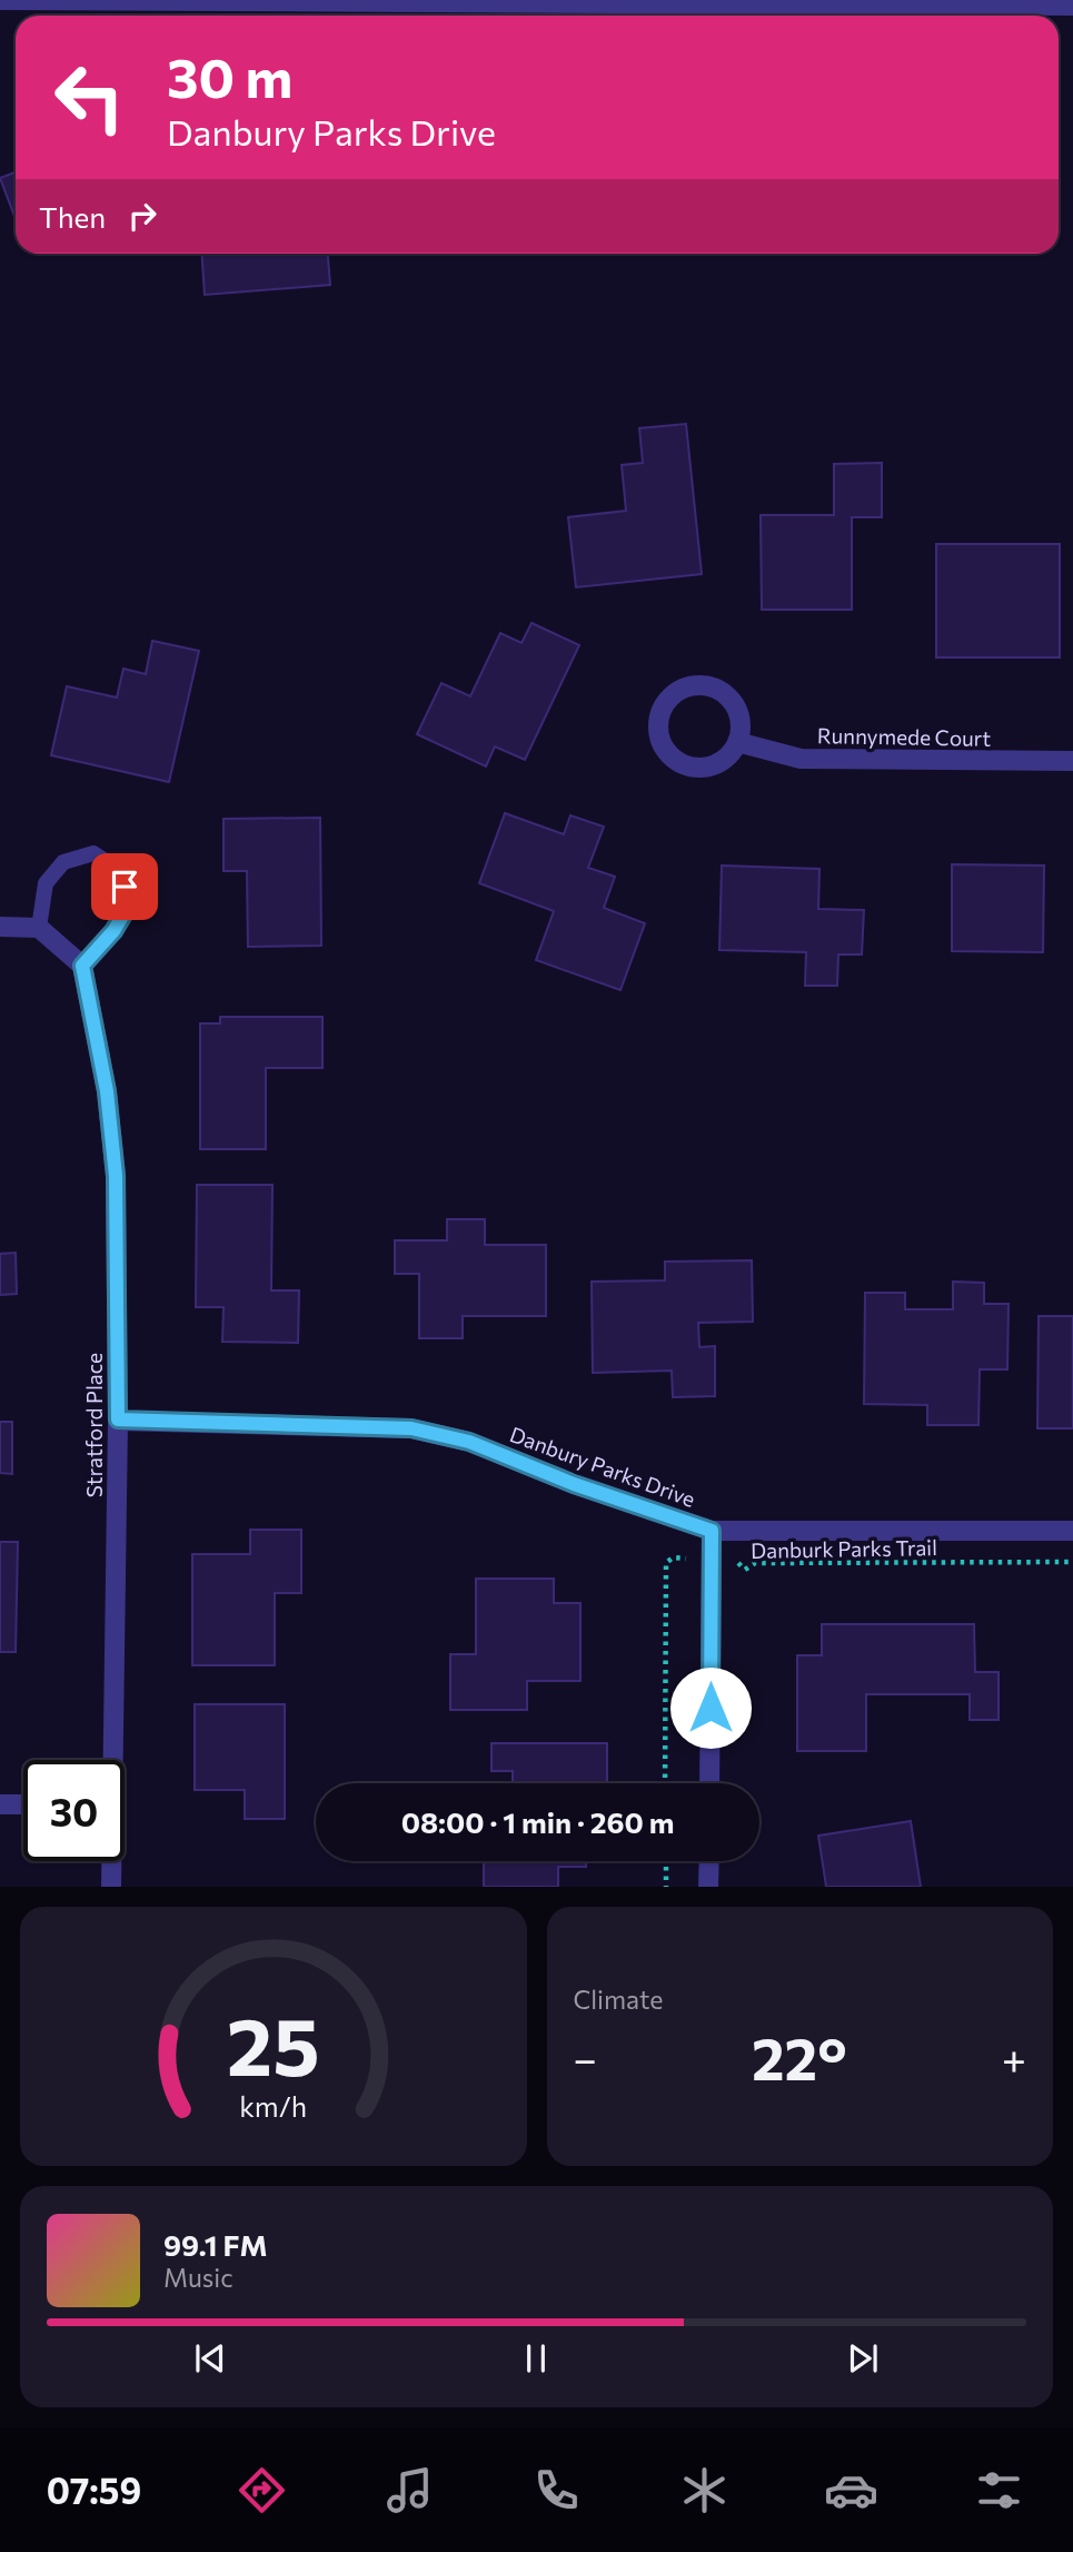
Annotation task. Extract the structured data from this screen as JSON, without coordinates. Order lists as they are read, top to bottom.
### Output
{
  "streets": {
    "street": ["Runnymede Court", "Stratford Place", "Danbury Parks Drive"],
    "path": ["Danburk Parks Trail"]
  },
  "crossings": [
    ["Stratford Place", "Danbury Parks Drive"]
  ],
  "page": {
    "turn": ["30 m", "Danbury Parks Drive"],
    "then": "Then",
    "limit": "30",
    "trip": "08:00 · 1 min · 260 m",
    "tile": "Climate",
    "heat": ["−", "22°", "+"],
    "song": ["99.1 FM", "Music"],
    "tabs": "07:59",
    "gauge": ["25", "km/h"]
  }
}
